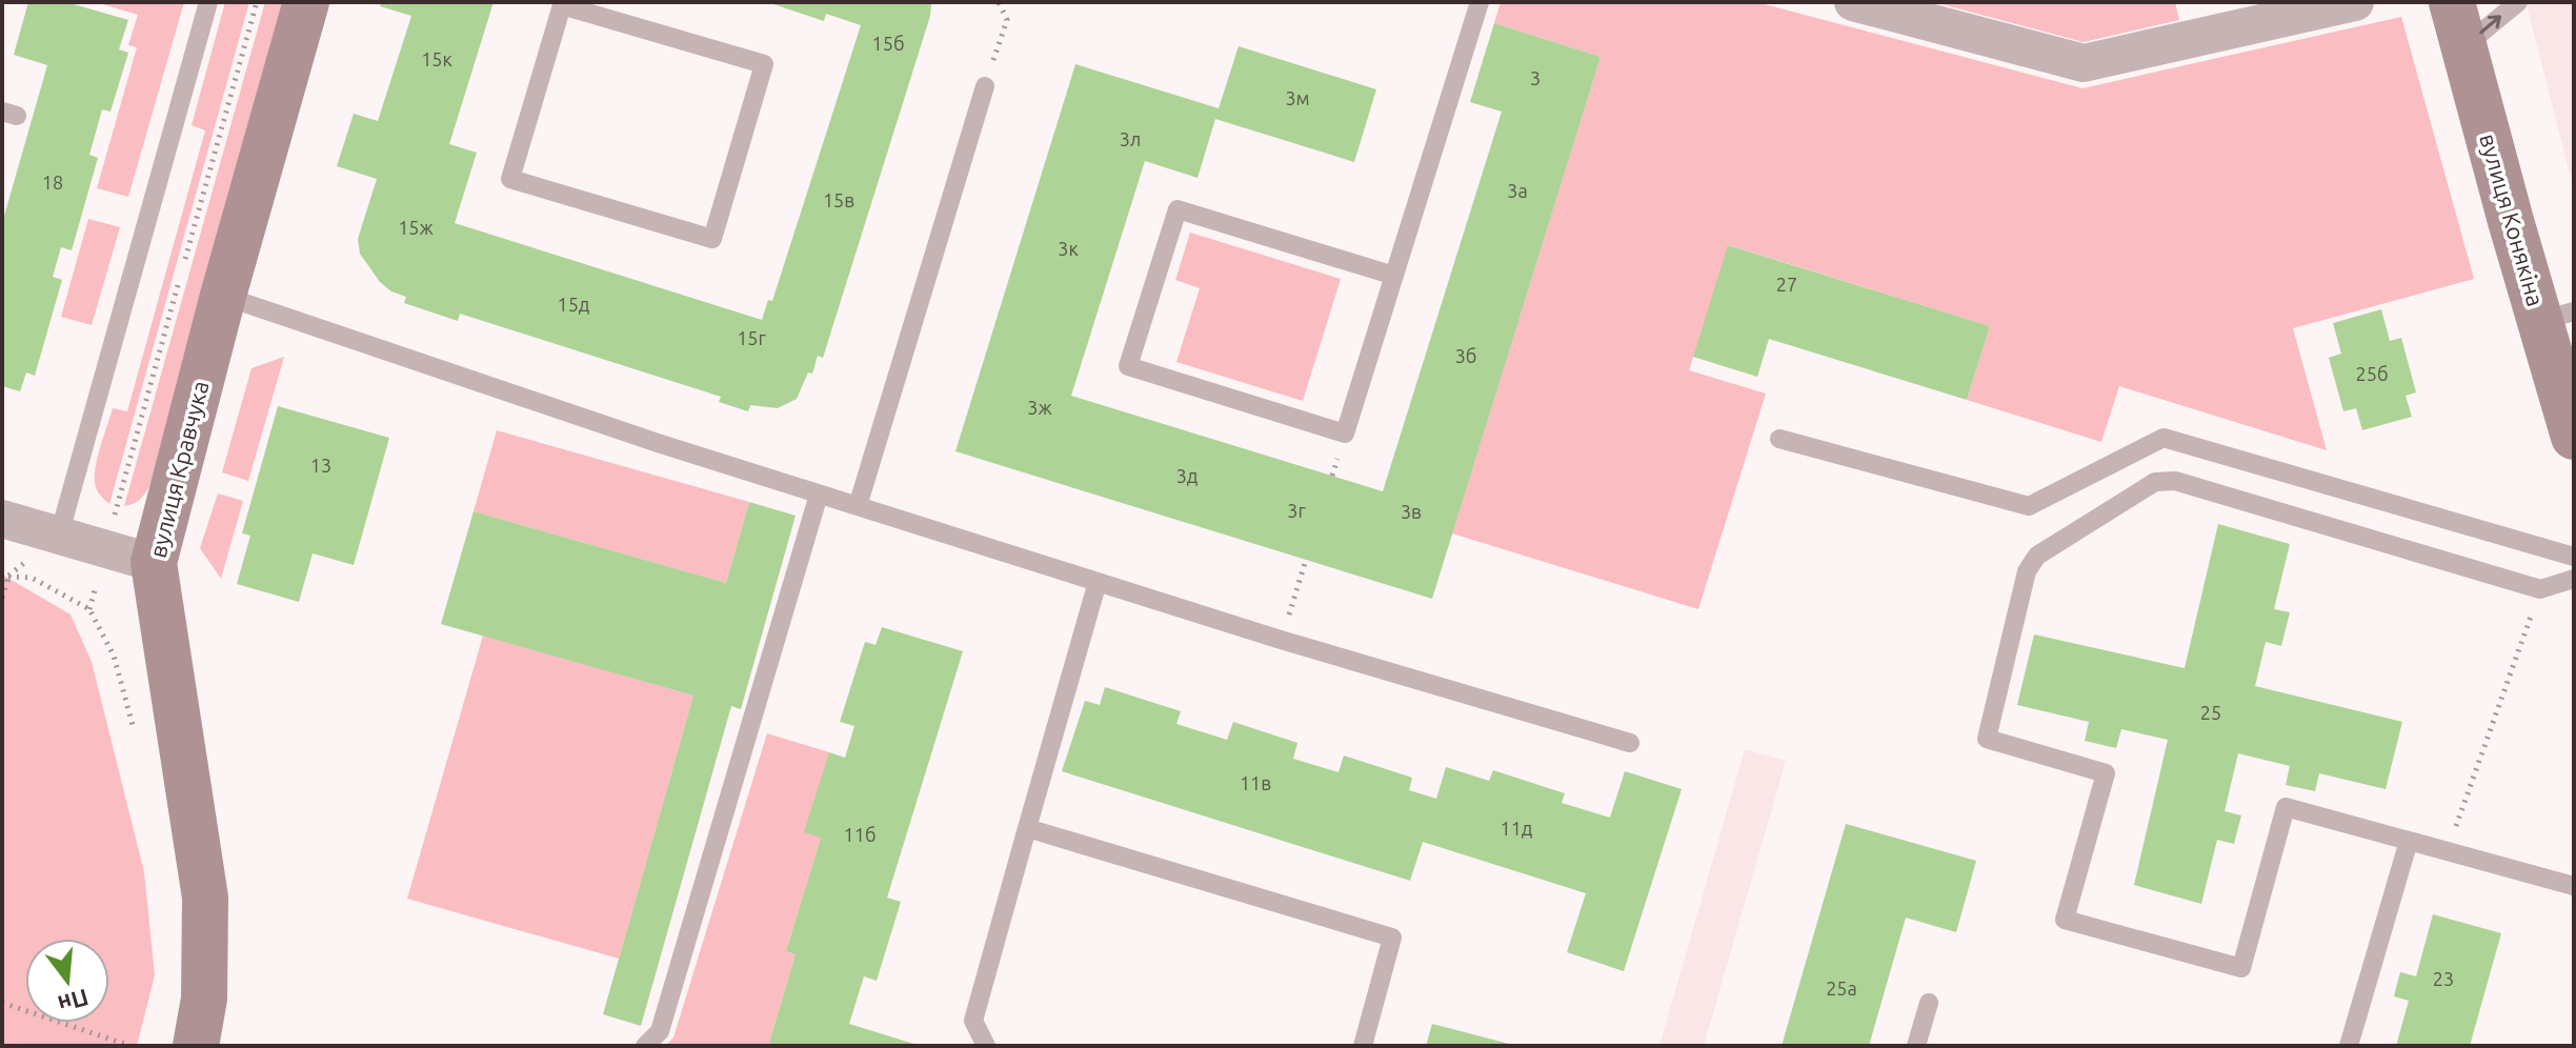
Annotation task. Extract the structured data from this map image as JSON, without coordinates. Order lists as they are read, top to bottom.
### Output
{
  "streets": {
    "street": ["вулиця Конякіна", "вулиця Кравчука"]
  },
  "house_numbers": [
    "15б",
    "15к",
    "3",
    "3м",
    "3л",
    "18",
    "3а",
    "15в",
    "15ж",
    "3к",
    "27",
    "15д",
    "15г",
    "3б",
    "25б",
    "3ж",
    "13",
    "3д",
    "3г",
    "3в",
    "25",
    "11в",
    "11д",
    "11б",
    "23",
    "25а"
  ],
  "north": "bottom"
}
